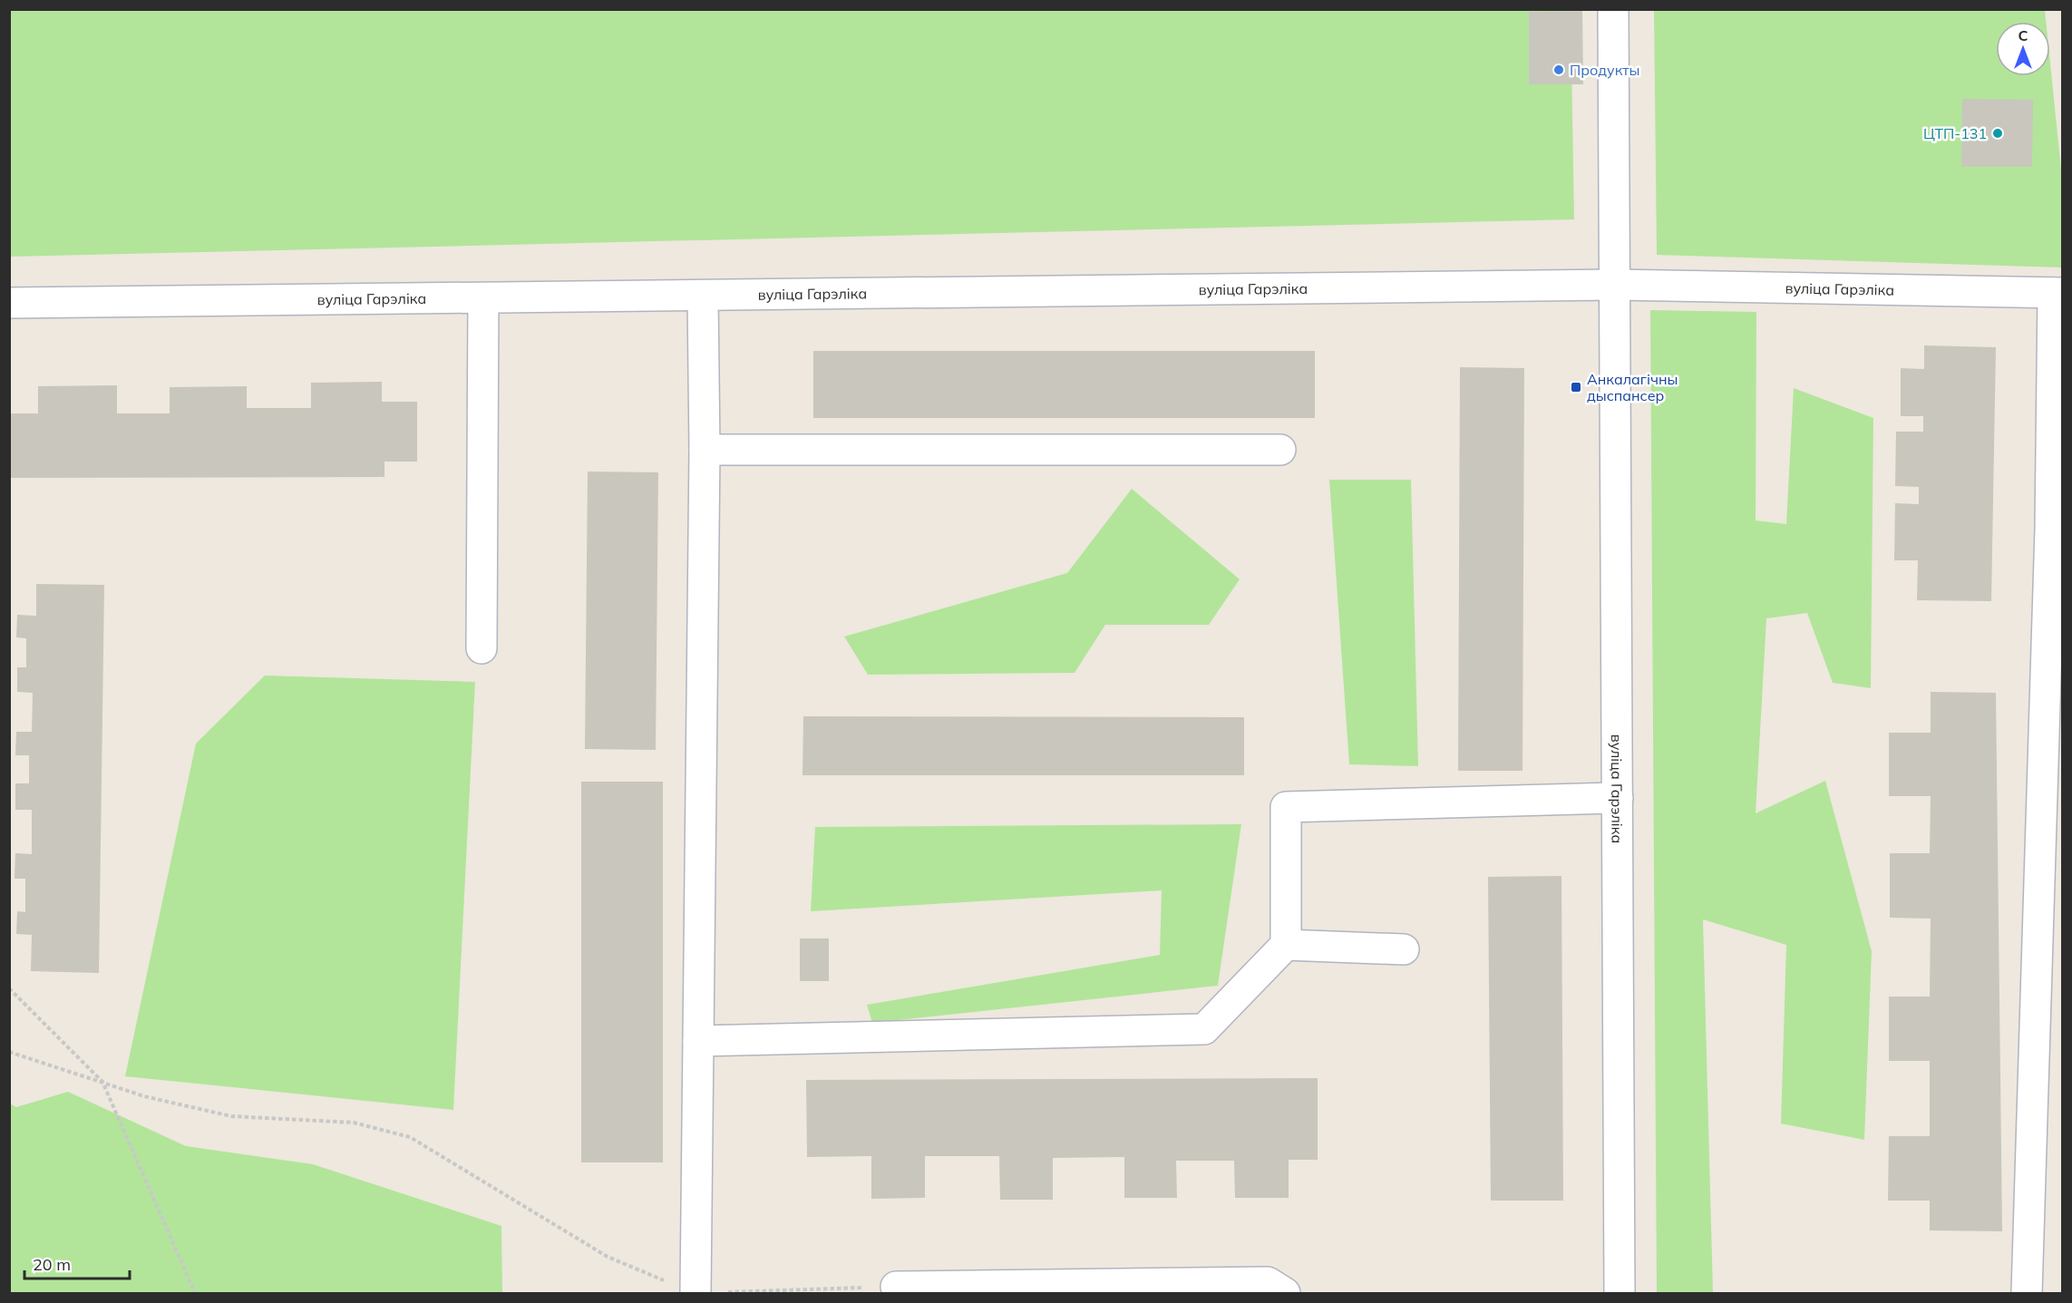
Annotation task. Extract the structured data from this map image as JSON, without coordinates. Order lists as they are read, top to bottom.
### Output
{
  "streets": {
    "street": ["вуліца Гарэліка"]
  },
  "places": {
    "other": ["Продукты", "ЦТП-131"],
    "transit": ["Анкалагічны дыспансер"]
  },
  "scale_bar": "20 m",
  "north": "top"
}
